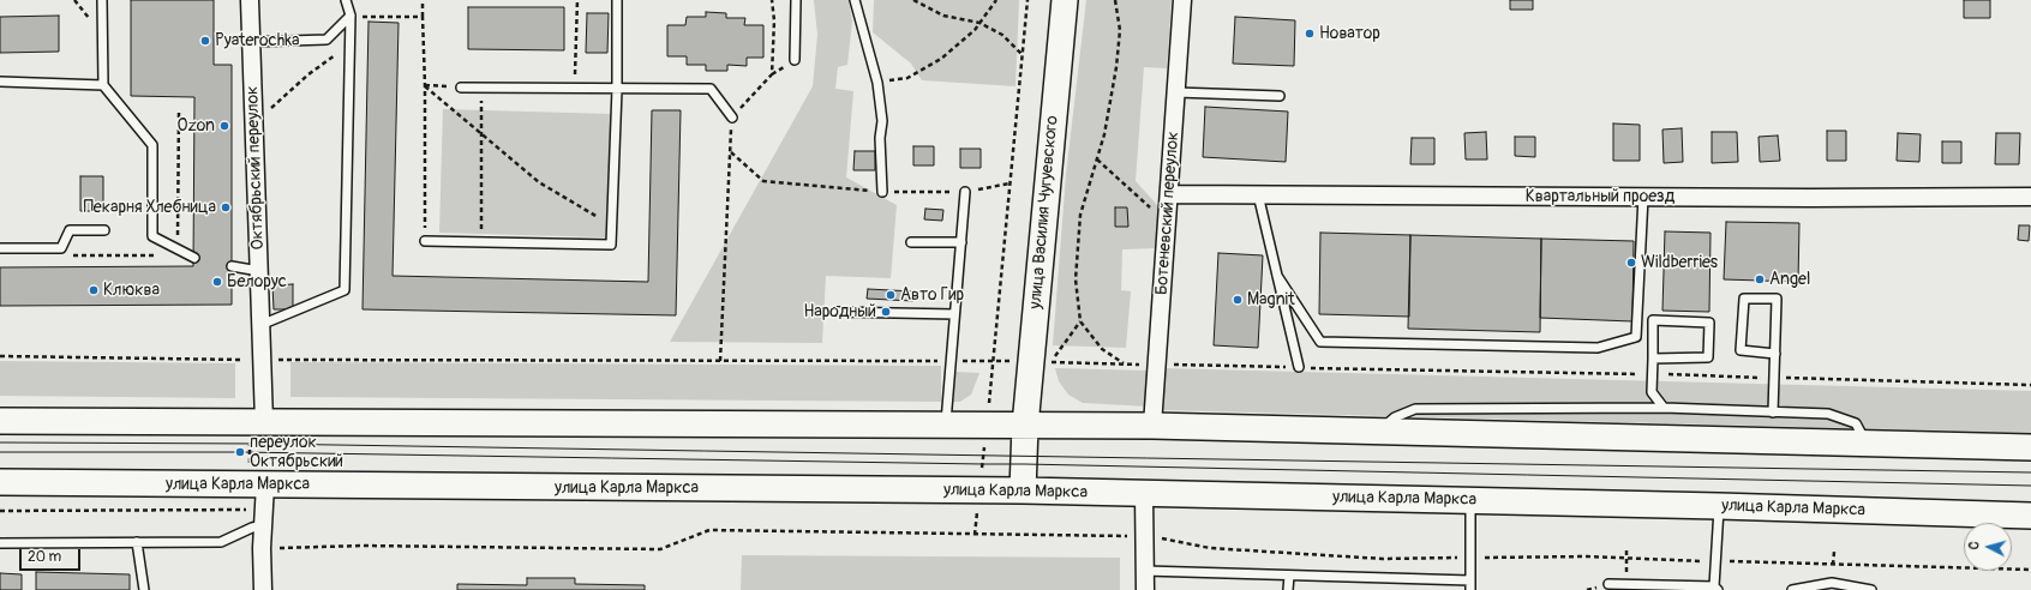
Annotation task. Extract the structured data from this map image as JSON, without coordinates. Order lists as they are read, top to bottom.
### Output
{
  "streets": {
    "main road": ["улица Василия Чугуевского", "улица Карла Маркса"],
    "street": ["Октябрьский переулок", "Квартальный проезд", "Ботеневский переулок"]
  },
  "crossings": [
    ["Квартальный проезд", "Ботеневский переулок"],
    ["улица Василия Чугуевского", "улица Карла Маркса"]
  ],
  "places": [
    "Новатор",
    "Pyaterochka",
    "Ozon",
    "Пекарня Хлебница",
    "Wildberries",
    "Angel",
    "Белорус",
    "Клюква",
    "Авто Гир",
    "Magnit",
    "Народный",
    "переулок Октябрьский"
  ],
  "scale_bar": "20 m",
  "north": "left"
}
